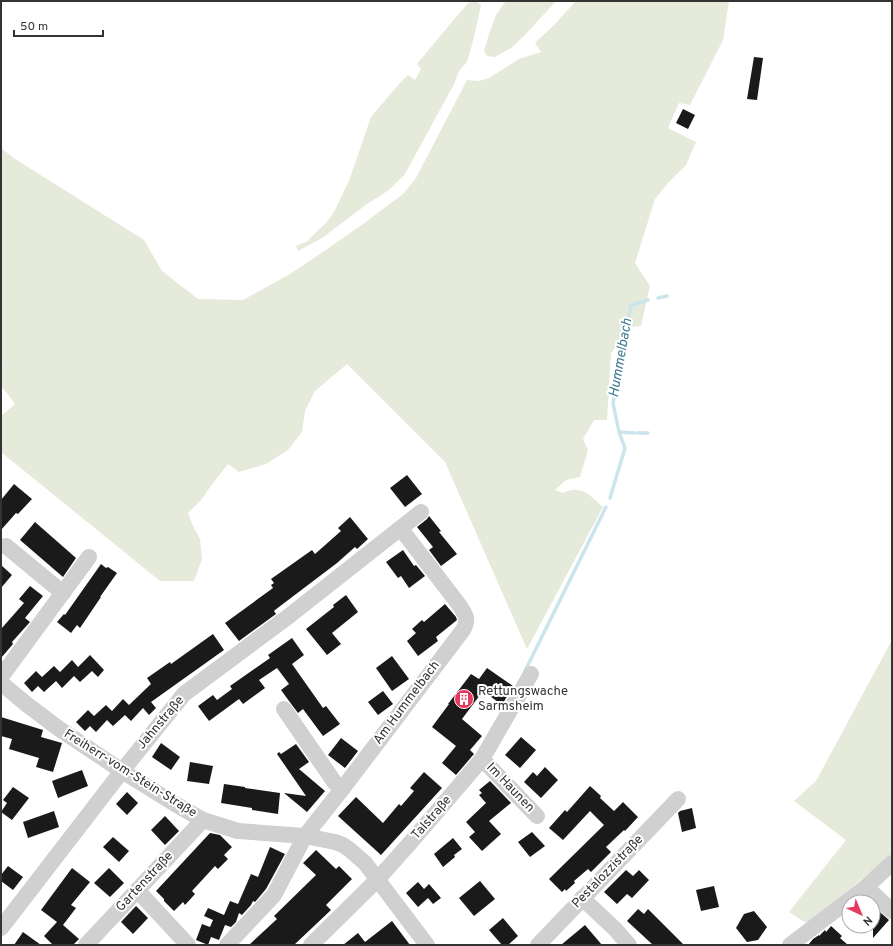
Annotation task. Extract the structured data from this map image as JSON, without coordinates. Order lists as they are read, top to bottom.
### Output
{
  "streets": {
    "street": [
      "Am Hummelbach",
      "Jahnstraße",
      "Freiherr-vom-Stein-Straße",
      "Im Haunen",
      "Talstraße",
      "Pestalozzistraße",
      "Gartenstraße"
    ]
  },
  "crossings": [
    ["Am Hummelbach", "Jahnstraße"],
    ["Am Hummelbach", "Freiherr-vom-Stein-Straße"],
    ["Jahnstraße", "Freiherr-vom-Stein-Straße"],
    ["Freiherr-vom-Stein-Straße", "Talstraße"],
    ["Freiherr-vom-Stein-Straße", "Gartenstraße"],
    ["Im Haunen", "Talstraße"]
  ],
  "water": ["Hummelbach"],
  "places": {
    "building": ["Rettungswache Sarmsheim"]
  },
  "scale_bar": "50 m",
  "north": "bottom right"
}
